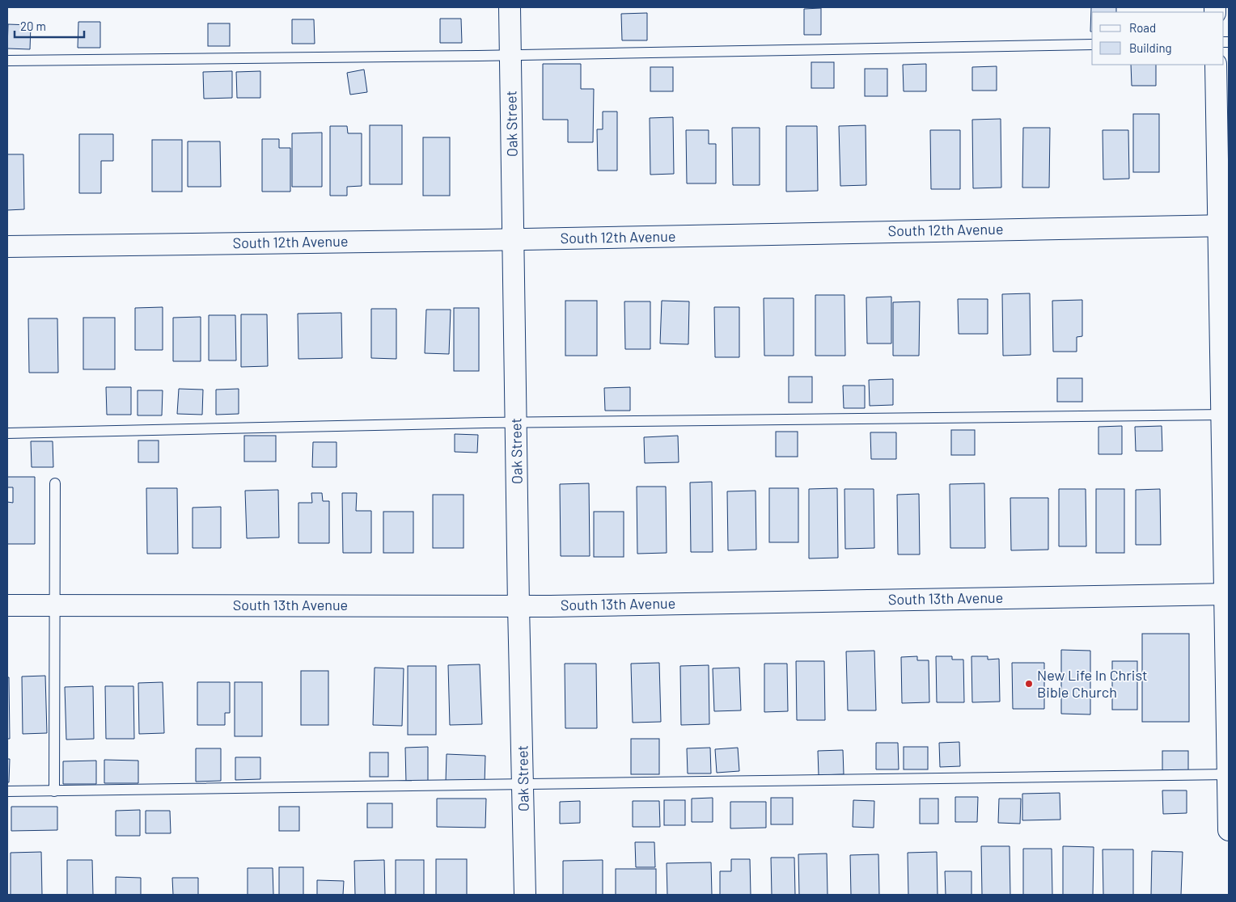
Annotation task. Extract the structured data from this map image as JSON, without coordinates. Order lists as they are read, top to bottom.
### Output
{
  "streets": {
    "street": ["Oak Street", "South 12th Avenue", "South 13th Avenue"]
  },
  "crossings": [
    ["Oak Street", "South 12th Avenue"],
    ["Oak Street", "South 13th Avenue"]
  ],
  "places": ["New Life In Christ Bible Church"],
  "legend": ["Road", "Building"],
  "scale_bar": "20 m"
}
